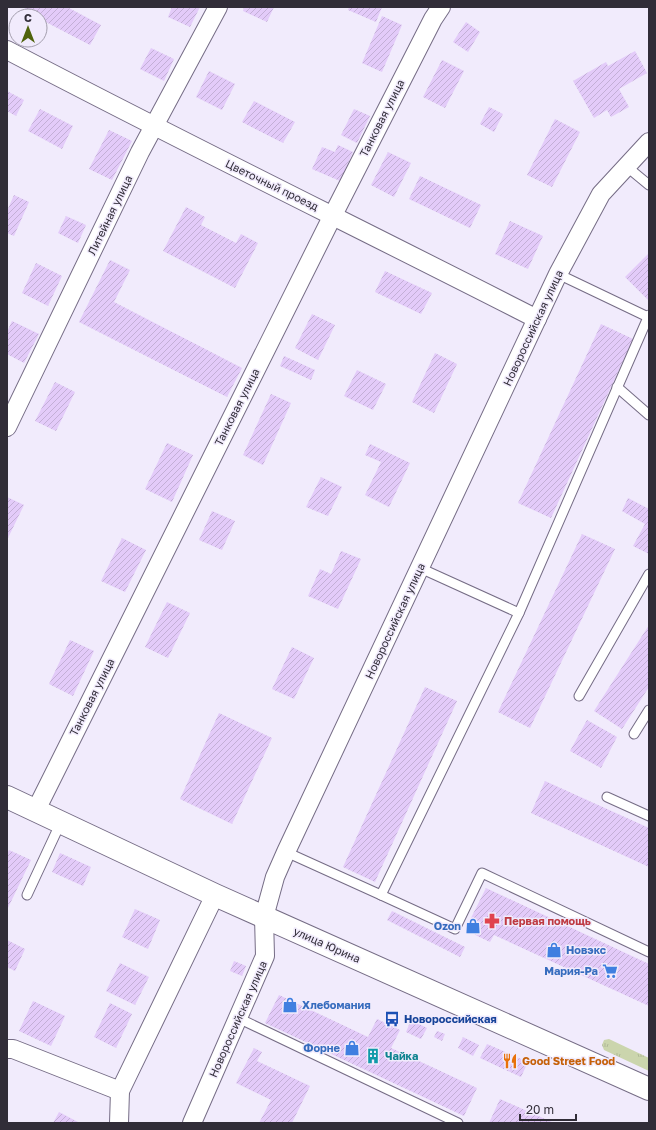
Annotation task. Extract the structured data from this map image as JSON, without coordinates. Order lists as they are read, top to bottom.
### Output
{
  "streets": {
    "street": [
      "Танковая улица",
      "Цветочный проезд",
      "Литейная улица",
      "Новороссийская улица",
      "улица Юрина"
    ]
  },
  "crossings": [
    ["Танковая улица", "Цветочный проезд"],
    ["Танковая улица", "улица Юрина"],
    ["Цветочный проезд", "Литейная улица"],
    ["Цветочный проезд", "Новороссийская улица"],
    ["Новороссийская улица", "улица Юрина"]
  ],
  "places": {
    "pharmacy": ["Первая помощь"],
    "shop": [
      "Ozon",
      "Новэкс",
      "Хлебомания",
      "Форне"
    ],
    "supermarket": ["Мария-Ра"],
    "bus stop": ["Новороссийская"],
    "building": ["Чайка"],
    "restaurant": ["Good Street Food"]
  },
  "scale_bar": "20 m",
  "north": "top"
}
